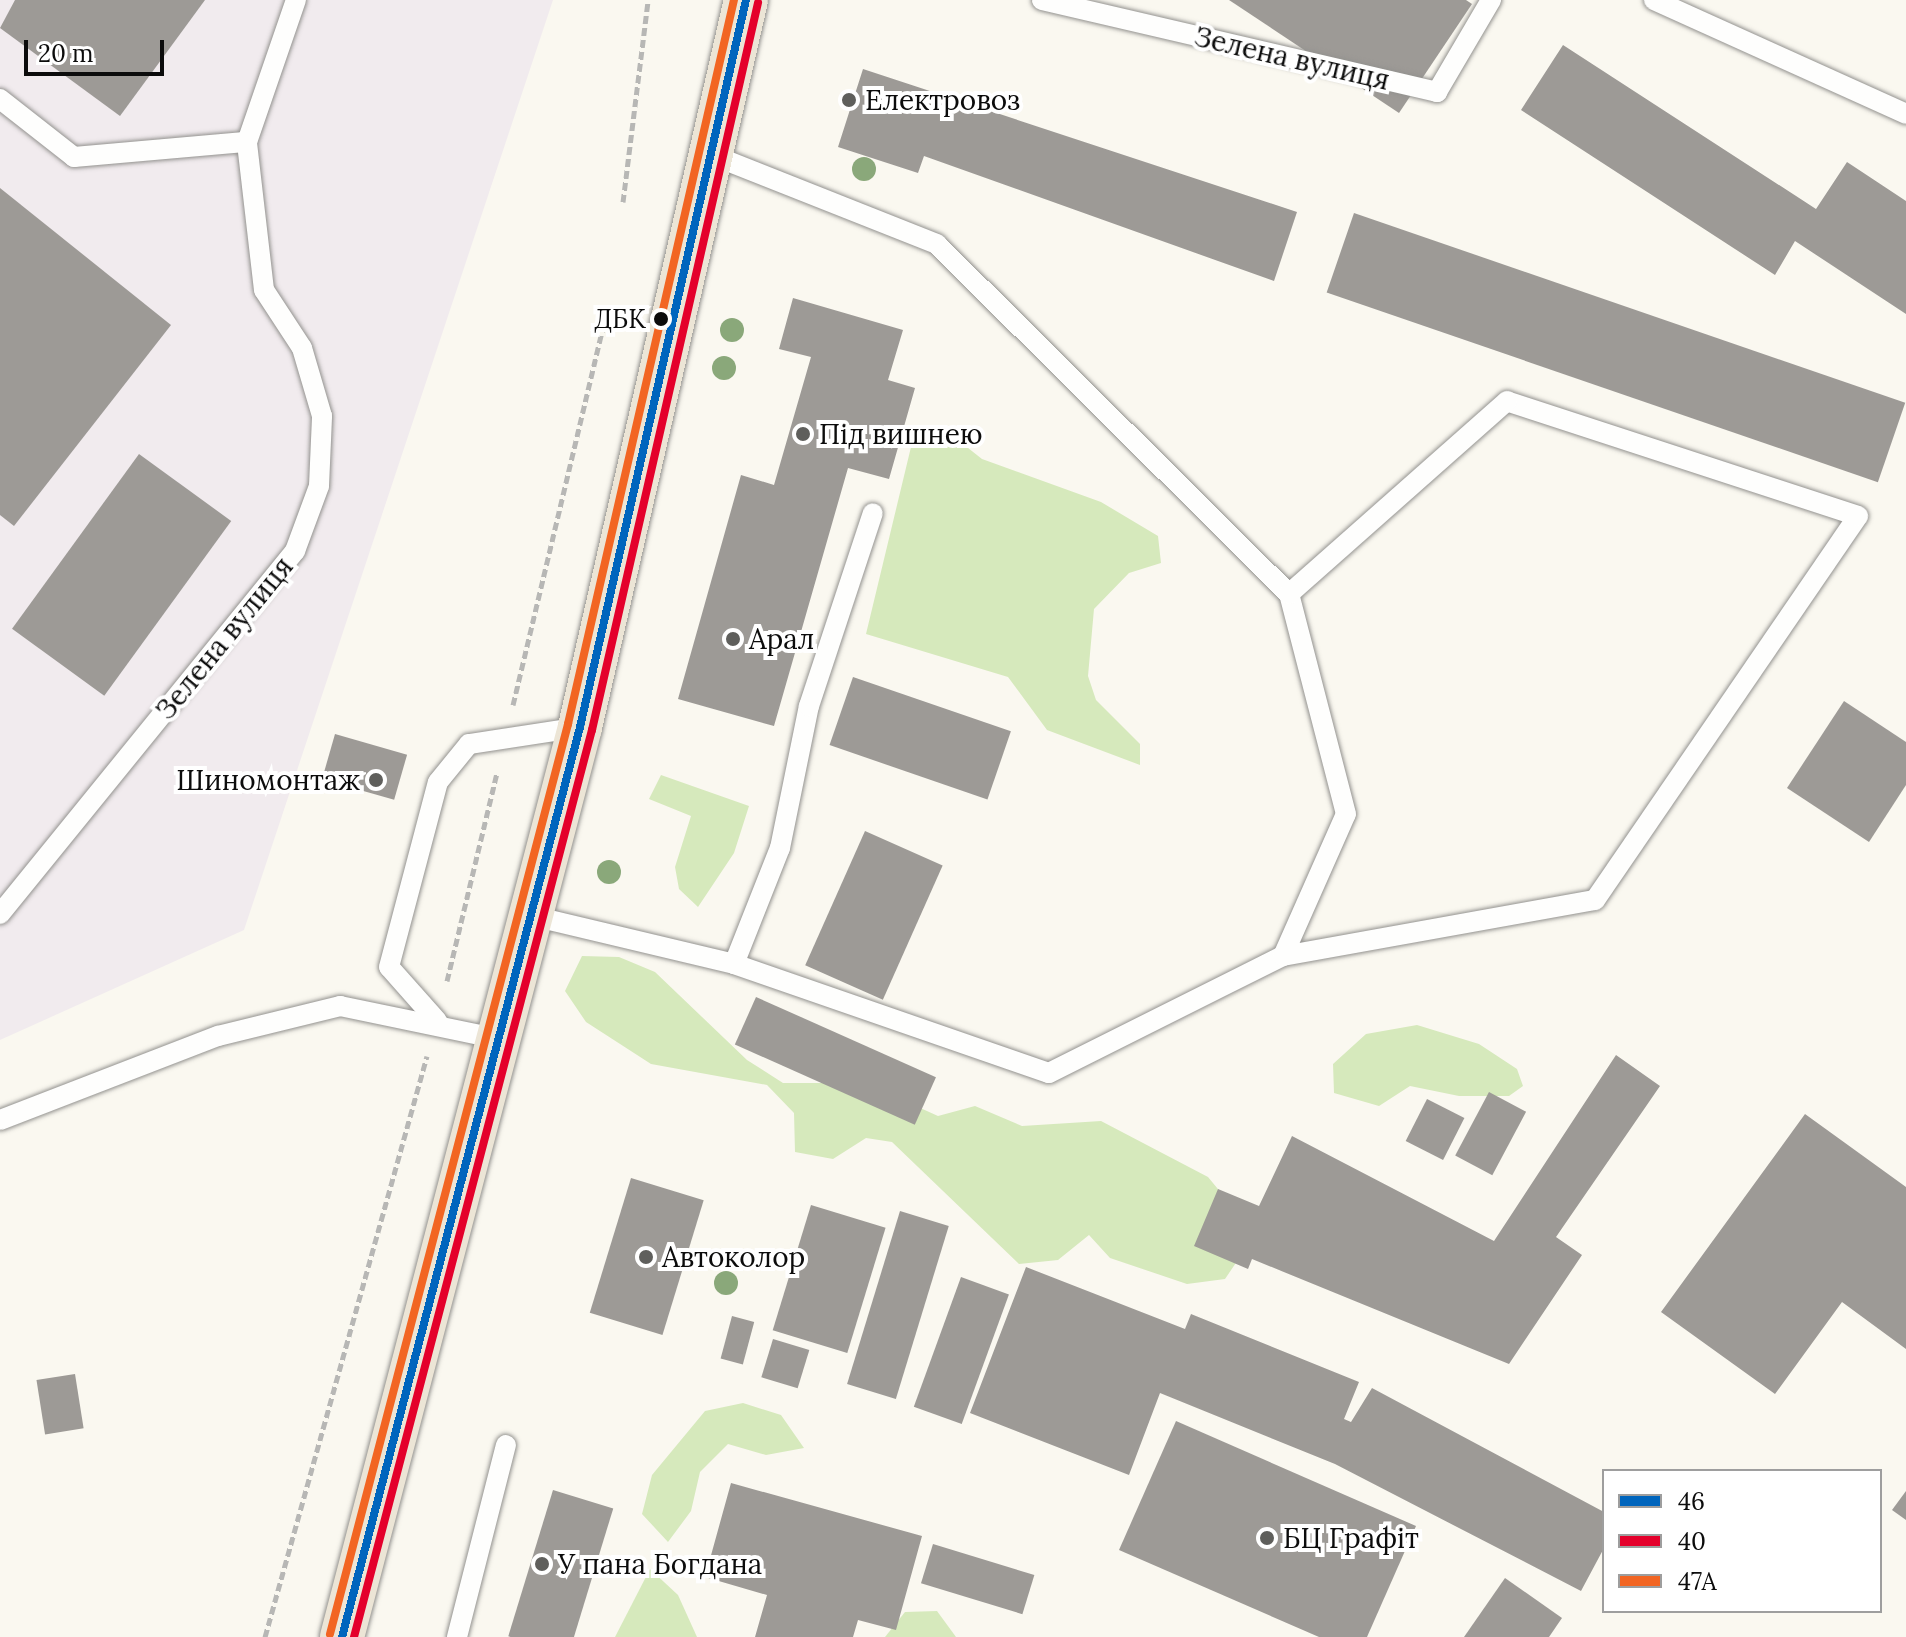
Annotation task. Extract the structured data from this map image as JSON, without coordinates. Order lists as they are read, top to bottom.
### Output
{
  "streets": {
    "lane": ["Зелена вулиця"]
  },
  "places": [
    "Електровоз",
    "ДБК",
    "Під вишнею",
    "Арал",
    "Шиномонтаж",
    "Автоколор",
    "БЦ Графіт",
    "У пана Богдана"
  ],
  "lines": ["transit line 46", "transit line 47А", "transit line 40"],
  "legend": ["46", "40", "47А"],
  "scale_bar": "20 m"
}
